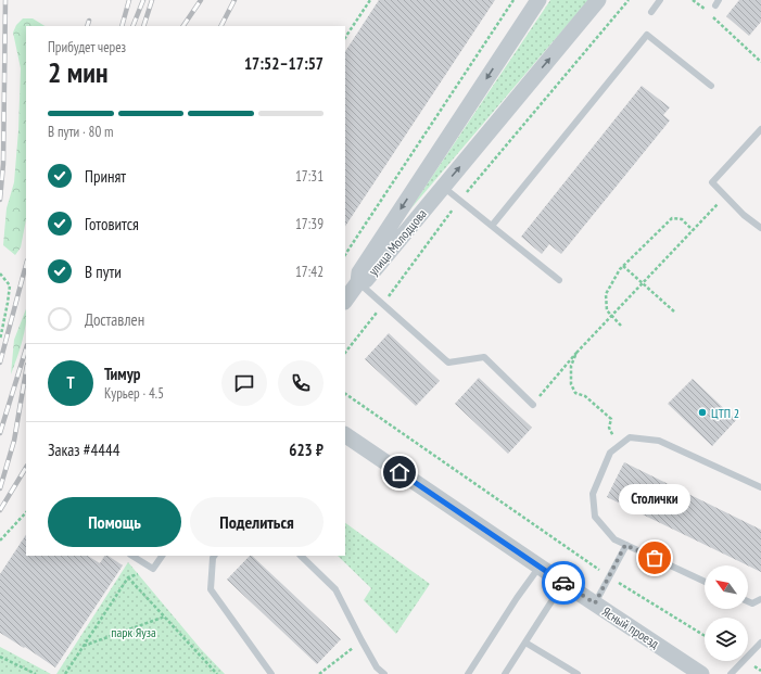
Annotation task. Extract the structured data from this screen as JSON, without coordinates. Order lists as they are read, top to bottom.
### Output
{
  "streets": {
    "street": ["улица Молодцова", "Ясный проезд"]
  },
  "parks": ["парк Яуза"],
  "places": ["ЦТП 2", "Столички"],
  "north": "top left",
  "page": {
    "heading": ["2 мин", "Прибудет через", "17:52–17:57"],
    "panel": [
      "Тимур",
      "Курьер · 4.5",
      "Заказ #4444",
      "623 ₽"
    ],
    "bar": "В пути · 80 m",
    "list": [
      ["Принят", "17:31"],
      ["Готовится", "17:39"],
      ["В пути", "17:42"],
      "Доставлен"
    ],
    "round": "Т",
    "bubble": "Столички",
    "buttons": ["Помощь", "Поделиться"]
  }
}
